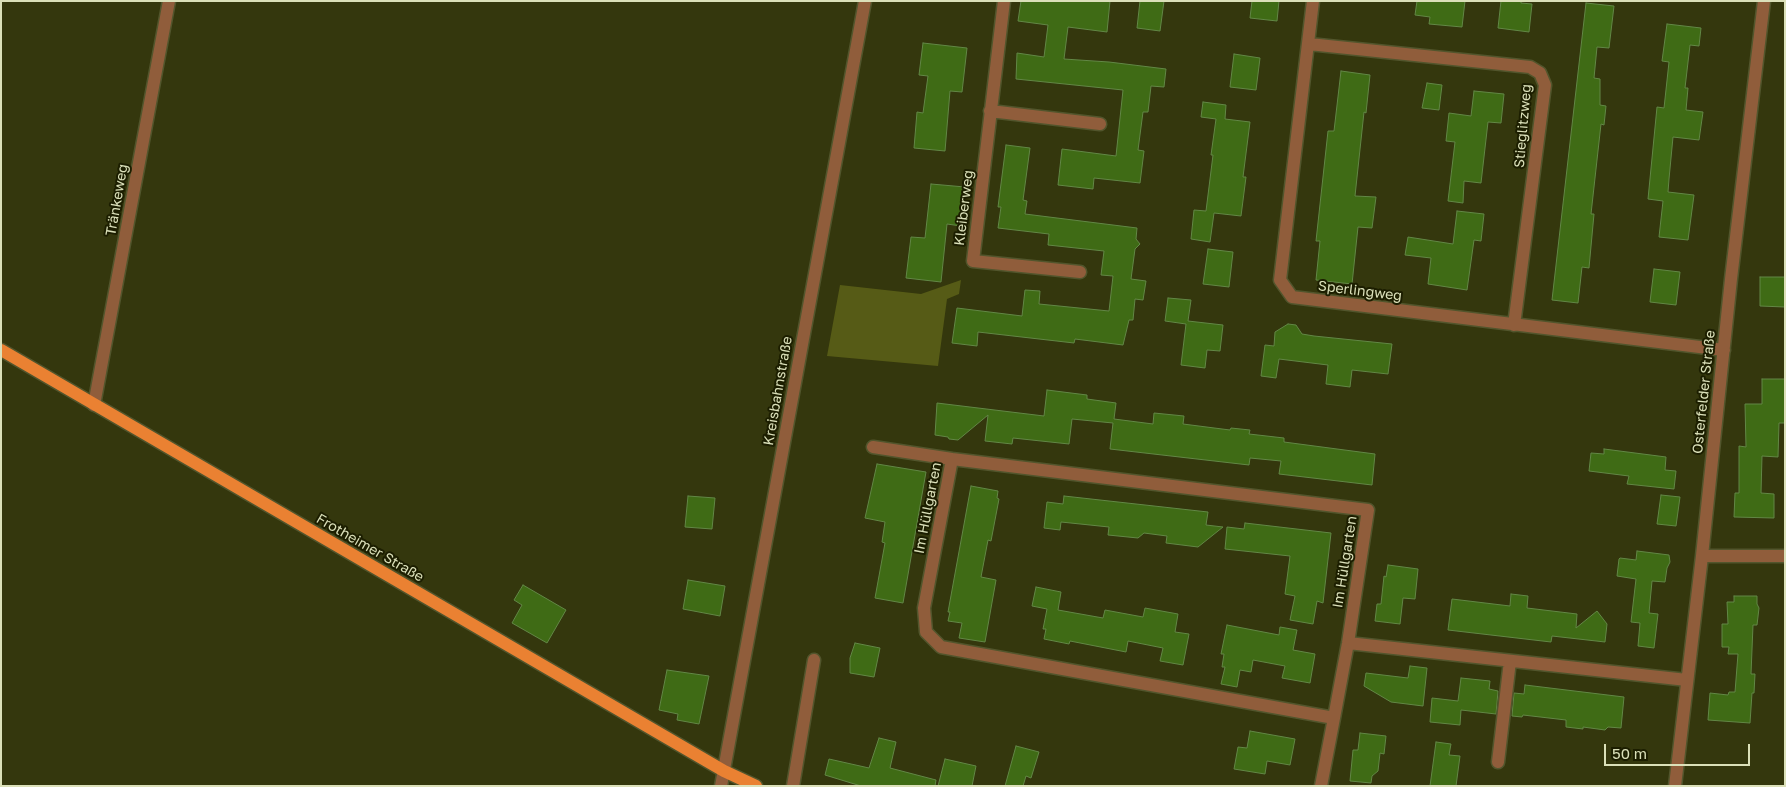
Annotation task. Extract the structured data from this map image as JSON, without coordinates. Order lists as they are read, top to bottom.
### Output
{
  "streets": {
    "main road": ["Frotheimer Straße"],
    "street": [
      "Stieglitzweg",
      "Tränkeweg",
      "Kleiberweg",
      "Sperlingweg",
      "Kreisbahnstraße",
      "Osterfelder Straße",
      "Im Hüllgarten"
    ]
  },
  "crossings": [
    ["Stieglitzweg", "Sperlingweg"],
    ["Tränkeweg", "Frotheimer Straße"],
    ["Sperlingweg", "Osterfelder Straße"],
    ["Kreisbahnstraße", "Frotheimer Straße"]
  ],
  "scale_bar": "50 m"
}
